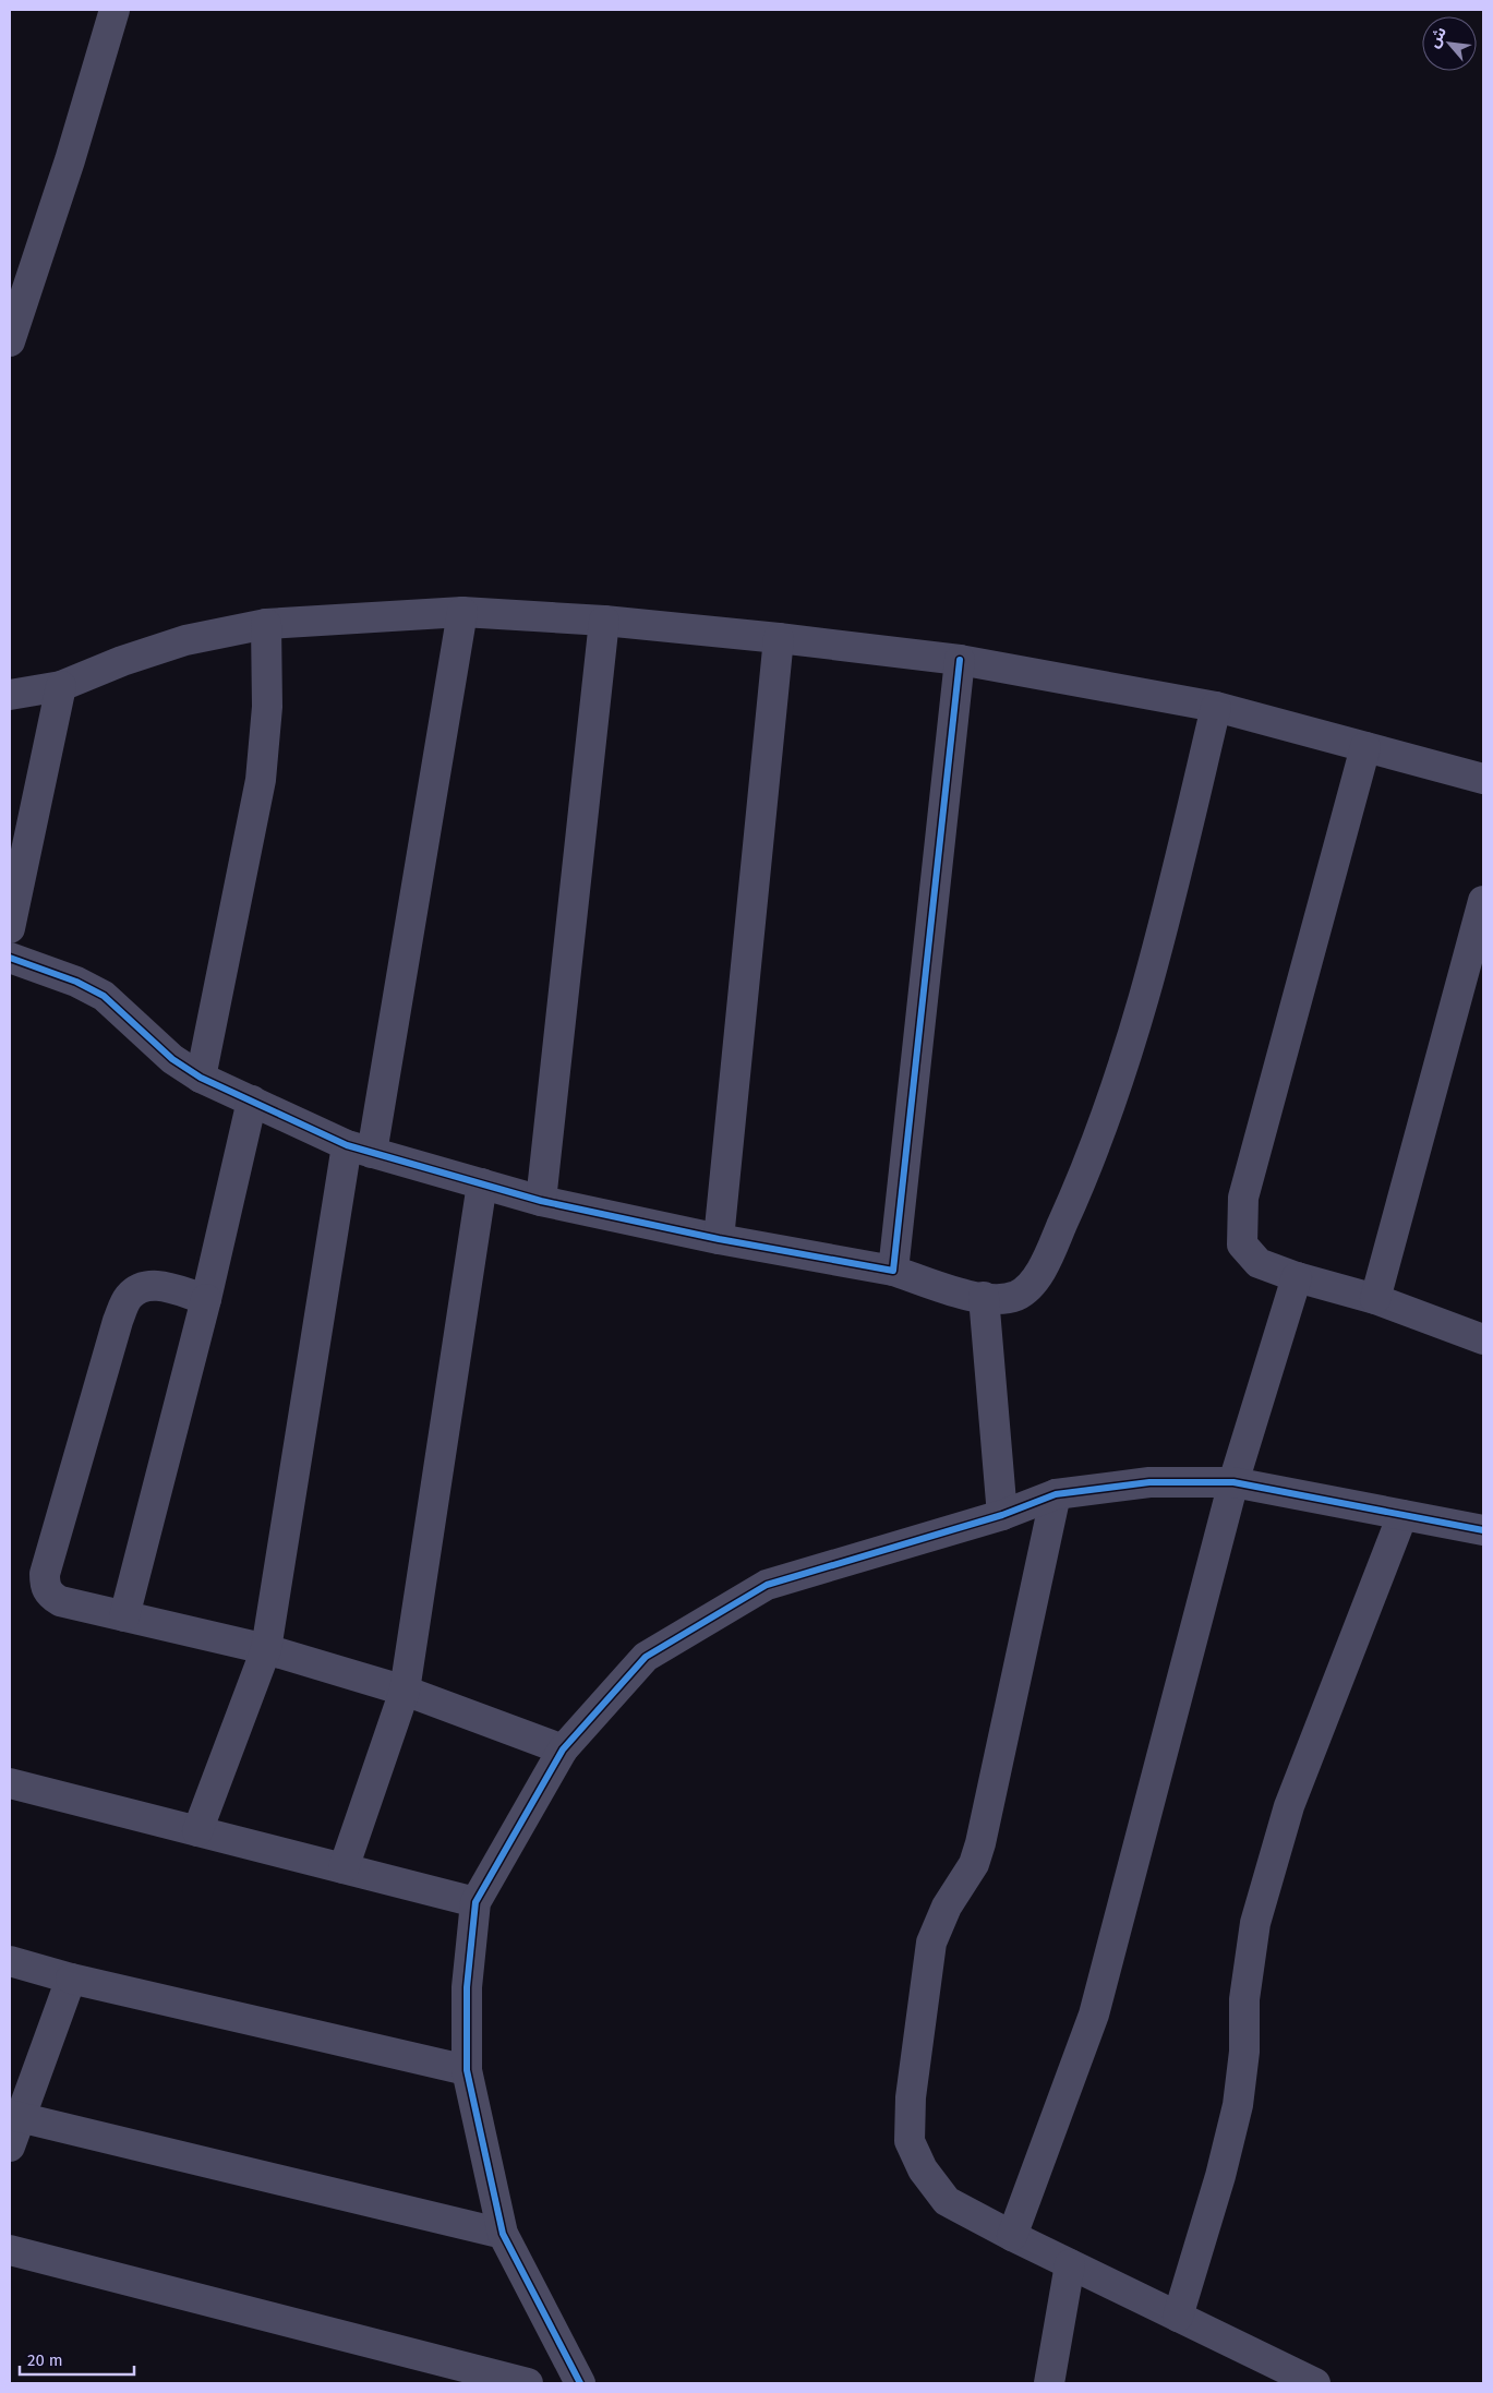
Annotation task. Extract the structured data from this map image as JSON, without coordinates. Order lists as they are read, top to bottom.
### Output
{
  "scale_bar": "20 m",
  "north": "top left"
}
